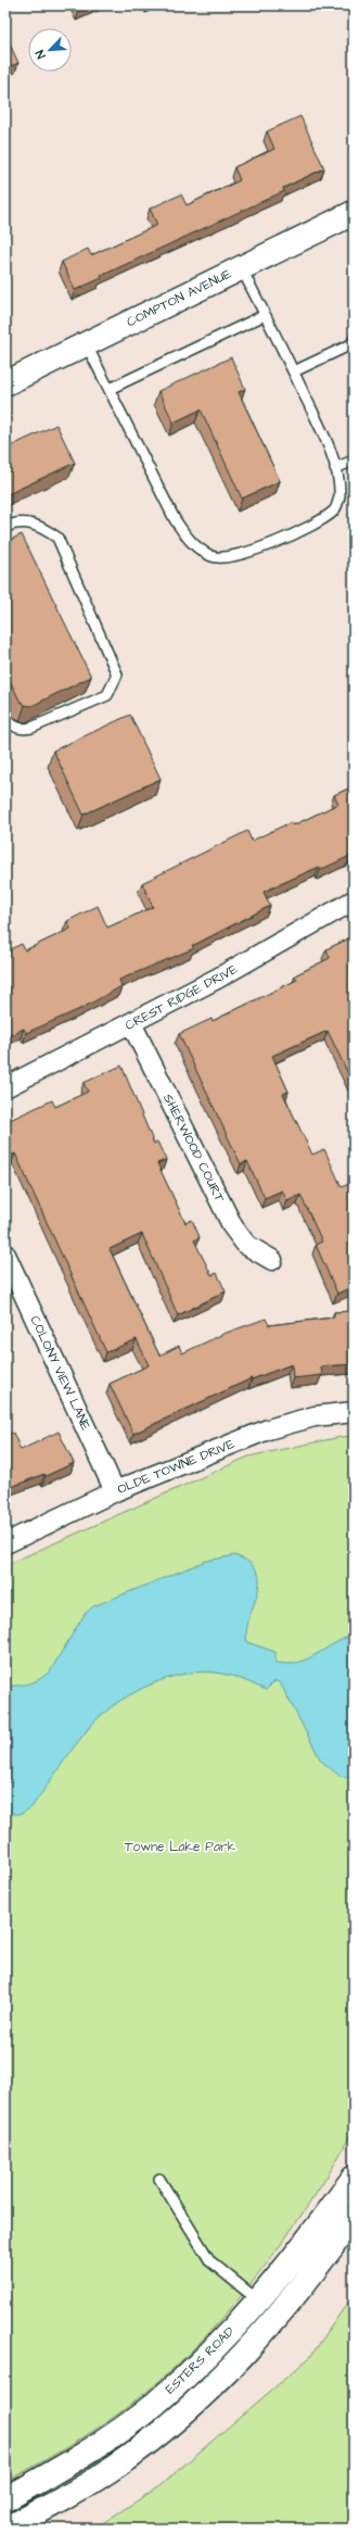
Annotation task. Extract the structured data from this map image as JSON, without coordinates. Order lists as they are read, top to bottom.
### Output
{
  "streets": {
    "street": [
      "COMPTON AVENUE",
      "CREST RIDGE DRIVE",
      "SHERWOOD COURT",
      "COLONY VIEW LANE",
      "OLDE TOWNE DRIVE",
      "ESTERS ROAD"
    ]
  },
  "crossings": [
    ["CREST RIDGE DRIVE", "SHERWOOD COURT"],
    ["COLONY VIEW LANE", "OLDE TOWNE DRIVE"]
  ],
  "parks": ["Towne Lake Park"],
  "north": "bottom left"
}
